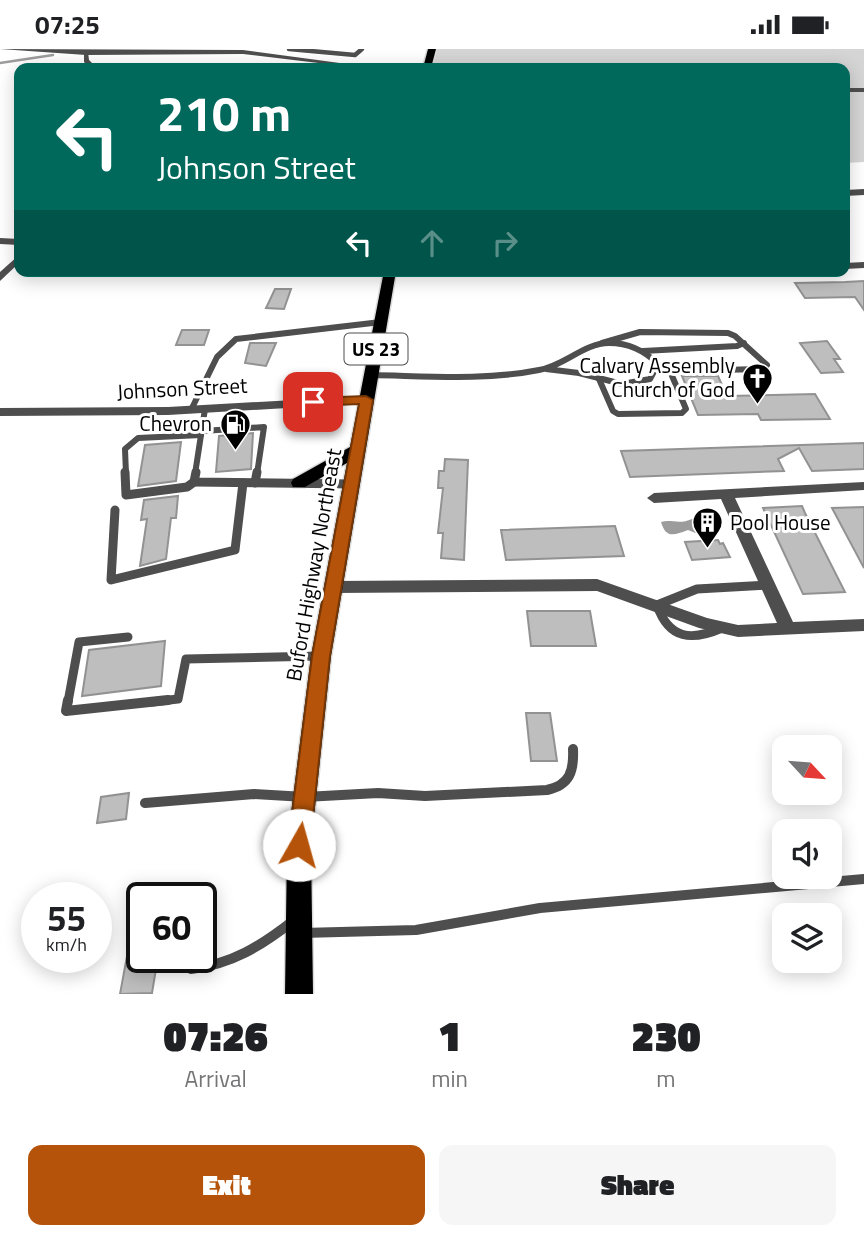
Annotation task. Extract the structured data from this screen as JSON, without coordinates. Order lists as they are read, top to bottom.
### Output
{
  "streets": {
    "main road": ["US 23", "Buford Highway Northeast"],
    "street": ["Johnson Street"]
  },
  "crossings": [
    ["Johnson Street", "Buford Highway Northeast"]
  ],
  "places": {
    "church": ["Calvary Assembly Church of God"],
    "fuel station": ["Chevron"],
    "building": ["Pool House"]
  },
  "north": "bottom right",
  "page": {
    "status": "07:25",
    "turn": ["210 m", "Johnson Street"],
    "speed": "55 km/h",
    "limit": "60",
    "eta": [
      "07:26",
      "Arrival",
      "1",
      "min",
      "230",
      "m"
    ],
    "buttons": ["Exit", "Share"]
  }
}
